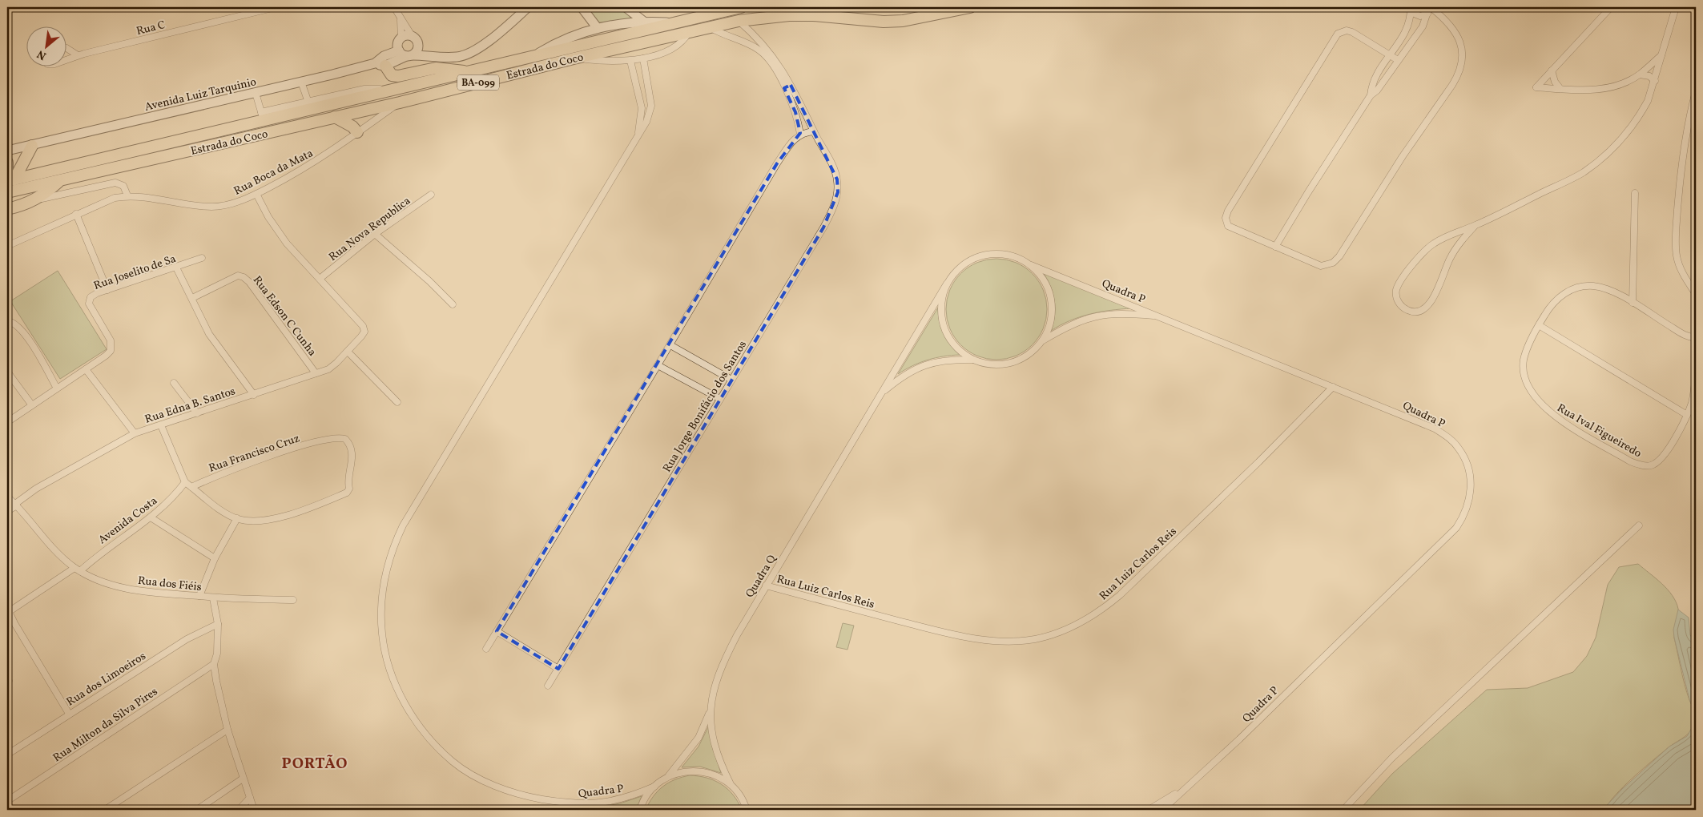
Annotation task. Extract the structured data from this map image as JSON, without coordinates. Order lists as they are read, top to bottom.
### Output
{
  "streets": {
    "highway": ["Estrada do Coco", "BA-099"],
    "street": [
      "Rua C",
      "Avenida Luiz Tarquinio",
      "Rua Boca da Mata",
      "Rua Nova Republica",
      "Rua Joselito de Sa",
      "Quadra P",
      "Rua Edson C Cunha",
      "Rua Edna B. Santos",
      "Rua Jorge Bonifácio dos Santos",
      "Rua Ival Figueiredo",
      "Rua Francisco Cruz",
      "Avenida Costa",
      "Rua Luiz Carlos Reis",
      "Quadra Q",
      "Rua dos Fiéis",
      "Rua dos Limoeiros",
      "Rua Milton da Silva Pires"
    ]
  },
  "crossings": [
    ["Estrada do Coco", "Rua Boca da Mata"],
    ["Rua Nova Republica", "Rua Edna B. Santos"],
    ["Quadra P", "Rua Luiz Carlos Reis"],
    ["Rua Edson C Cunha", "Rua Edna B. Santos"],
    ["Rua Edna B. Santos", "Rua dos Fiéis"],
    ["Avenida Costa", "Rua dos Fiéis"],
    ["Rua Luiz Carlos Reis", "Quadra Q"]
  ],
  "districts": ["PORTÃO"],
  "north": "bottom left"
}
